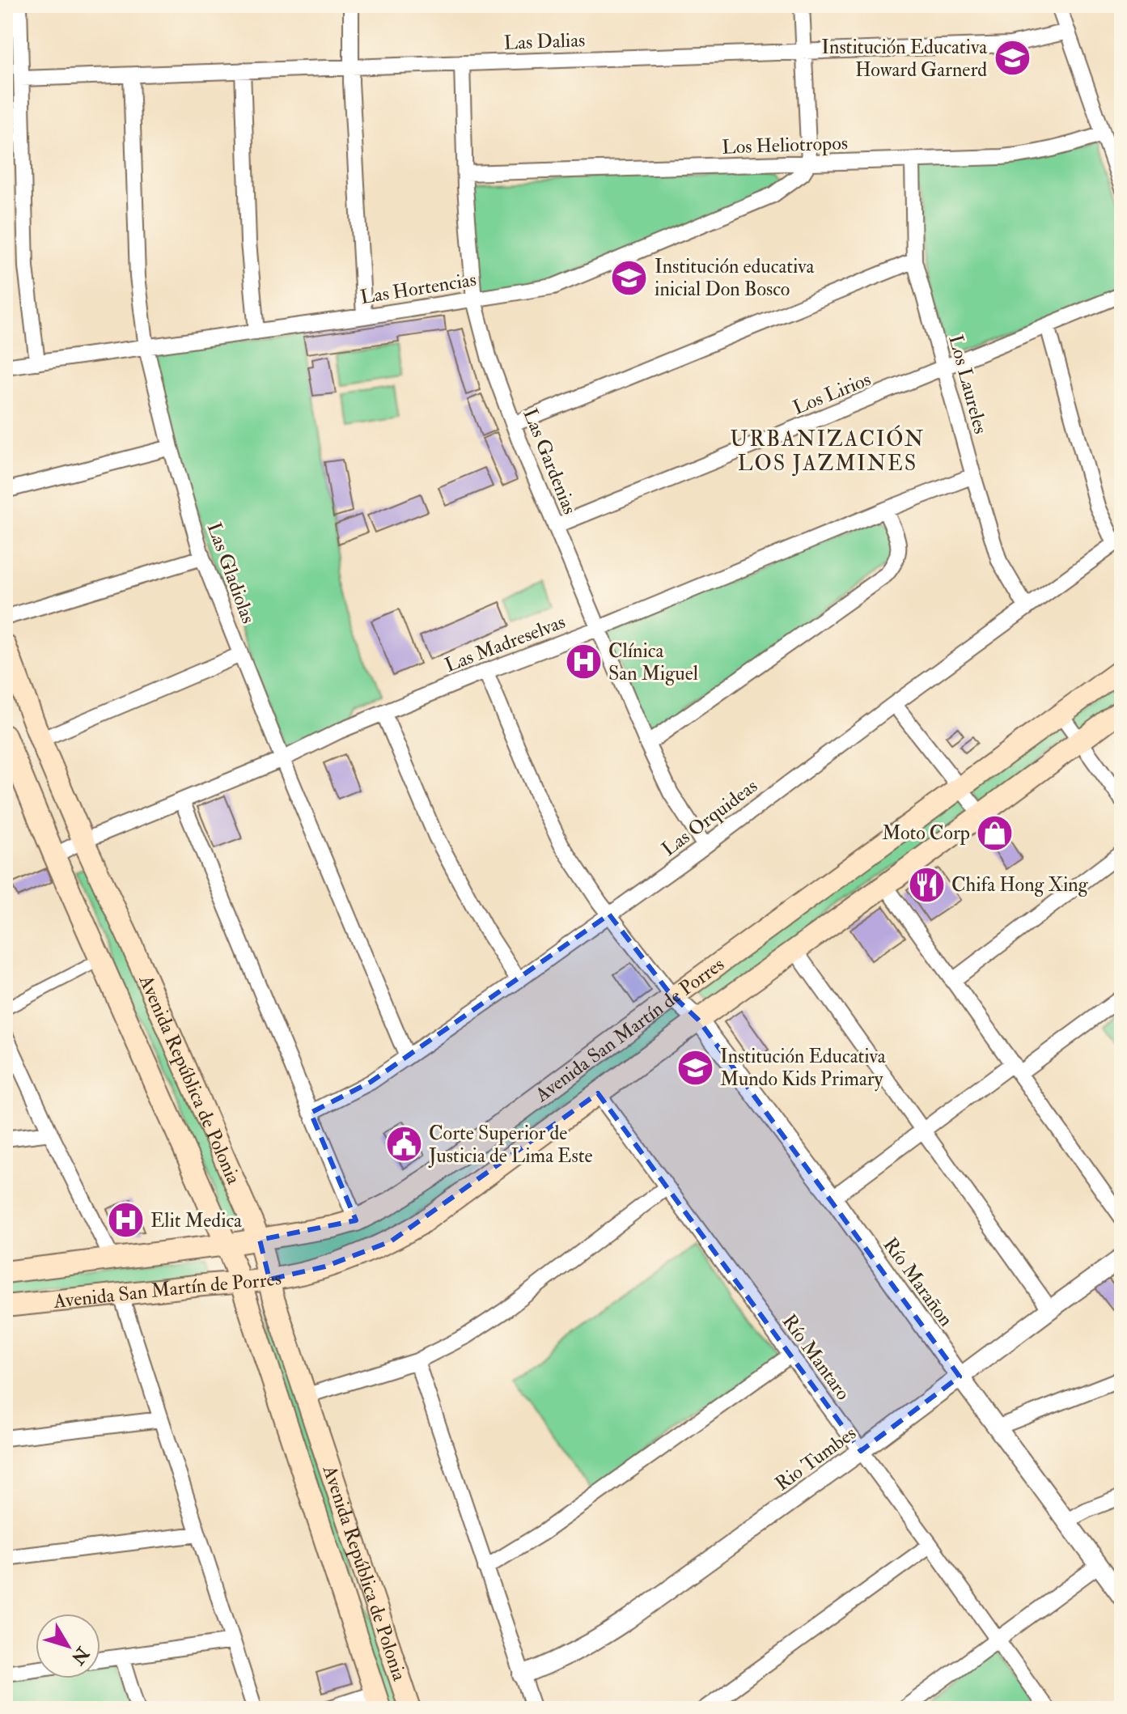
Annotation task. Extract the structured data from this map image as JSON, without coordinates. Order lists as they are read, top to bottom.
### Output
{
  "streets": {
    "main road": ["Avenida San Martín de Porres", "Avenida República de Polonia"],
    "street": [
      "Las Dalias",
      "Los Heliotropos",
      "Las Hortencias",
      "Los Laureles",
      "Los Lirios",
      "Las Gardenias",
      "Las Gladiolas",
      "Las Madreselvas",
      "Las Orquideas",
      "Río Marañon",
      "Río Mantaro",
      "Rio Tumbes"
    ]
  },
  "crossings": [
    ["Las Dalias", "Las Gardenias"],
    ["Las Dalias", "Las Gladiolas"],
    ["Los Heliotropos", "Las Hortencias"],
    ["Los Heliotropos", "Los Laureles"],
    ["Los Heliotropos", "Las Gardenias"],
    ["Las Hortencias", "Las Gardenias"],
    ["Las Hortencias", "Las Gladiolas"],
    ["Los Laureles", "Los Lirios"],
    ["Los Laureles", "Las Madreselvas"],
    ["Los Laureles", "Las Orquideas"],
    ["Los Lirios", "Las Gardenias"],
    ["Las Gardenias", "Las Madreselvas"],
    ["Las Gardenias", "Las Orquideas"],
    ["Las Gladiolas", "Las Madreselvas"],
    ["Las Gladiolas", "Las Orquideas"],
    ["Las Madreselvas", "Avenida República de Polonia"],
    ["Avenida San Martín de Porres", "Avenida República de Polonia"],
    ["Avenida San Martín de Porres", "Río Marañon"],
    ["Avenida San Martín de Porres", "Río Mantaro"],
    ["Río Marañon", "Rio Tumbes"],
    ["Río Mantaro", "Rio Tumbes"]
  ],
  "districts": ["URBANIZACIÓN LOS JAZMINES"],
  "places": {
    "school or university": ["Institución Educativa Howard Garnerd", "Institución educativa inicial Don Bosco", "Institución Educativa Mundo Kids Primary"],
    "hospital": ["Clínica San Miguel", "Elit Medica"],
    "shop": ["Moto Corp"],
    "restaurant": ["Chifa Hong Xing"],
    "public building": ["Corte Superior de Justicia de Lima Este"]
  },
  "north": "bottom right"
}
